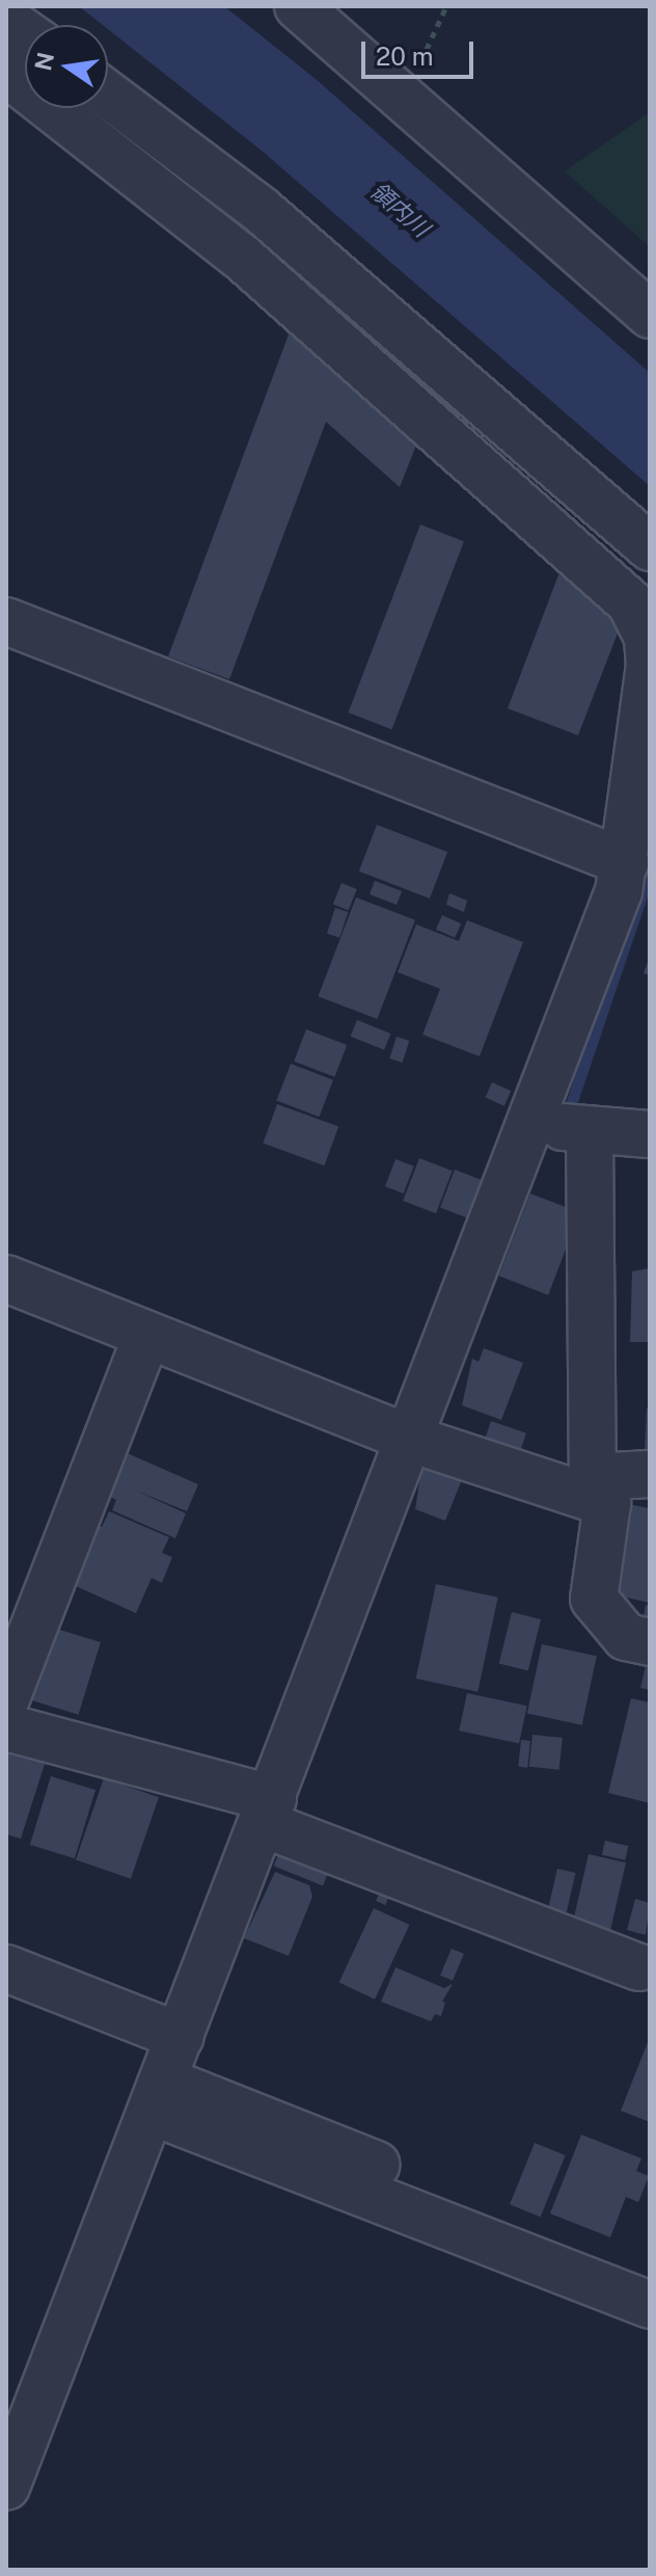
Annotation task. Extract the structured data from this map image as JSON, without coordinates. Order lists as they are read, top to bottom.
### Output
{
  "water": ["領内川"],
  "scale_bar": "20 m",
  "north": "left"
}
